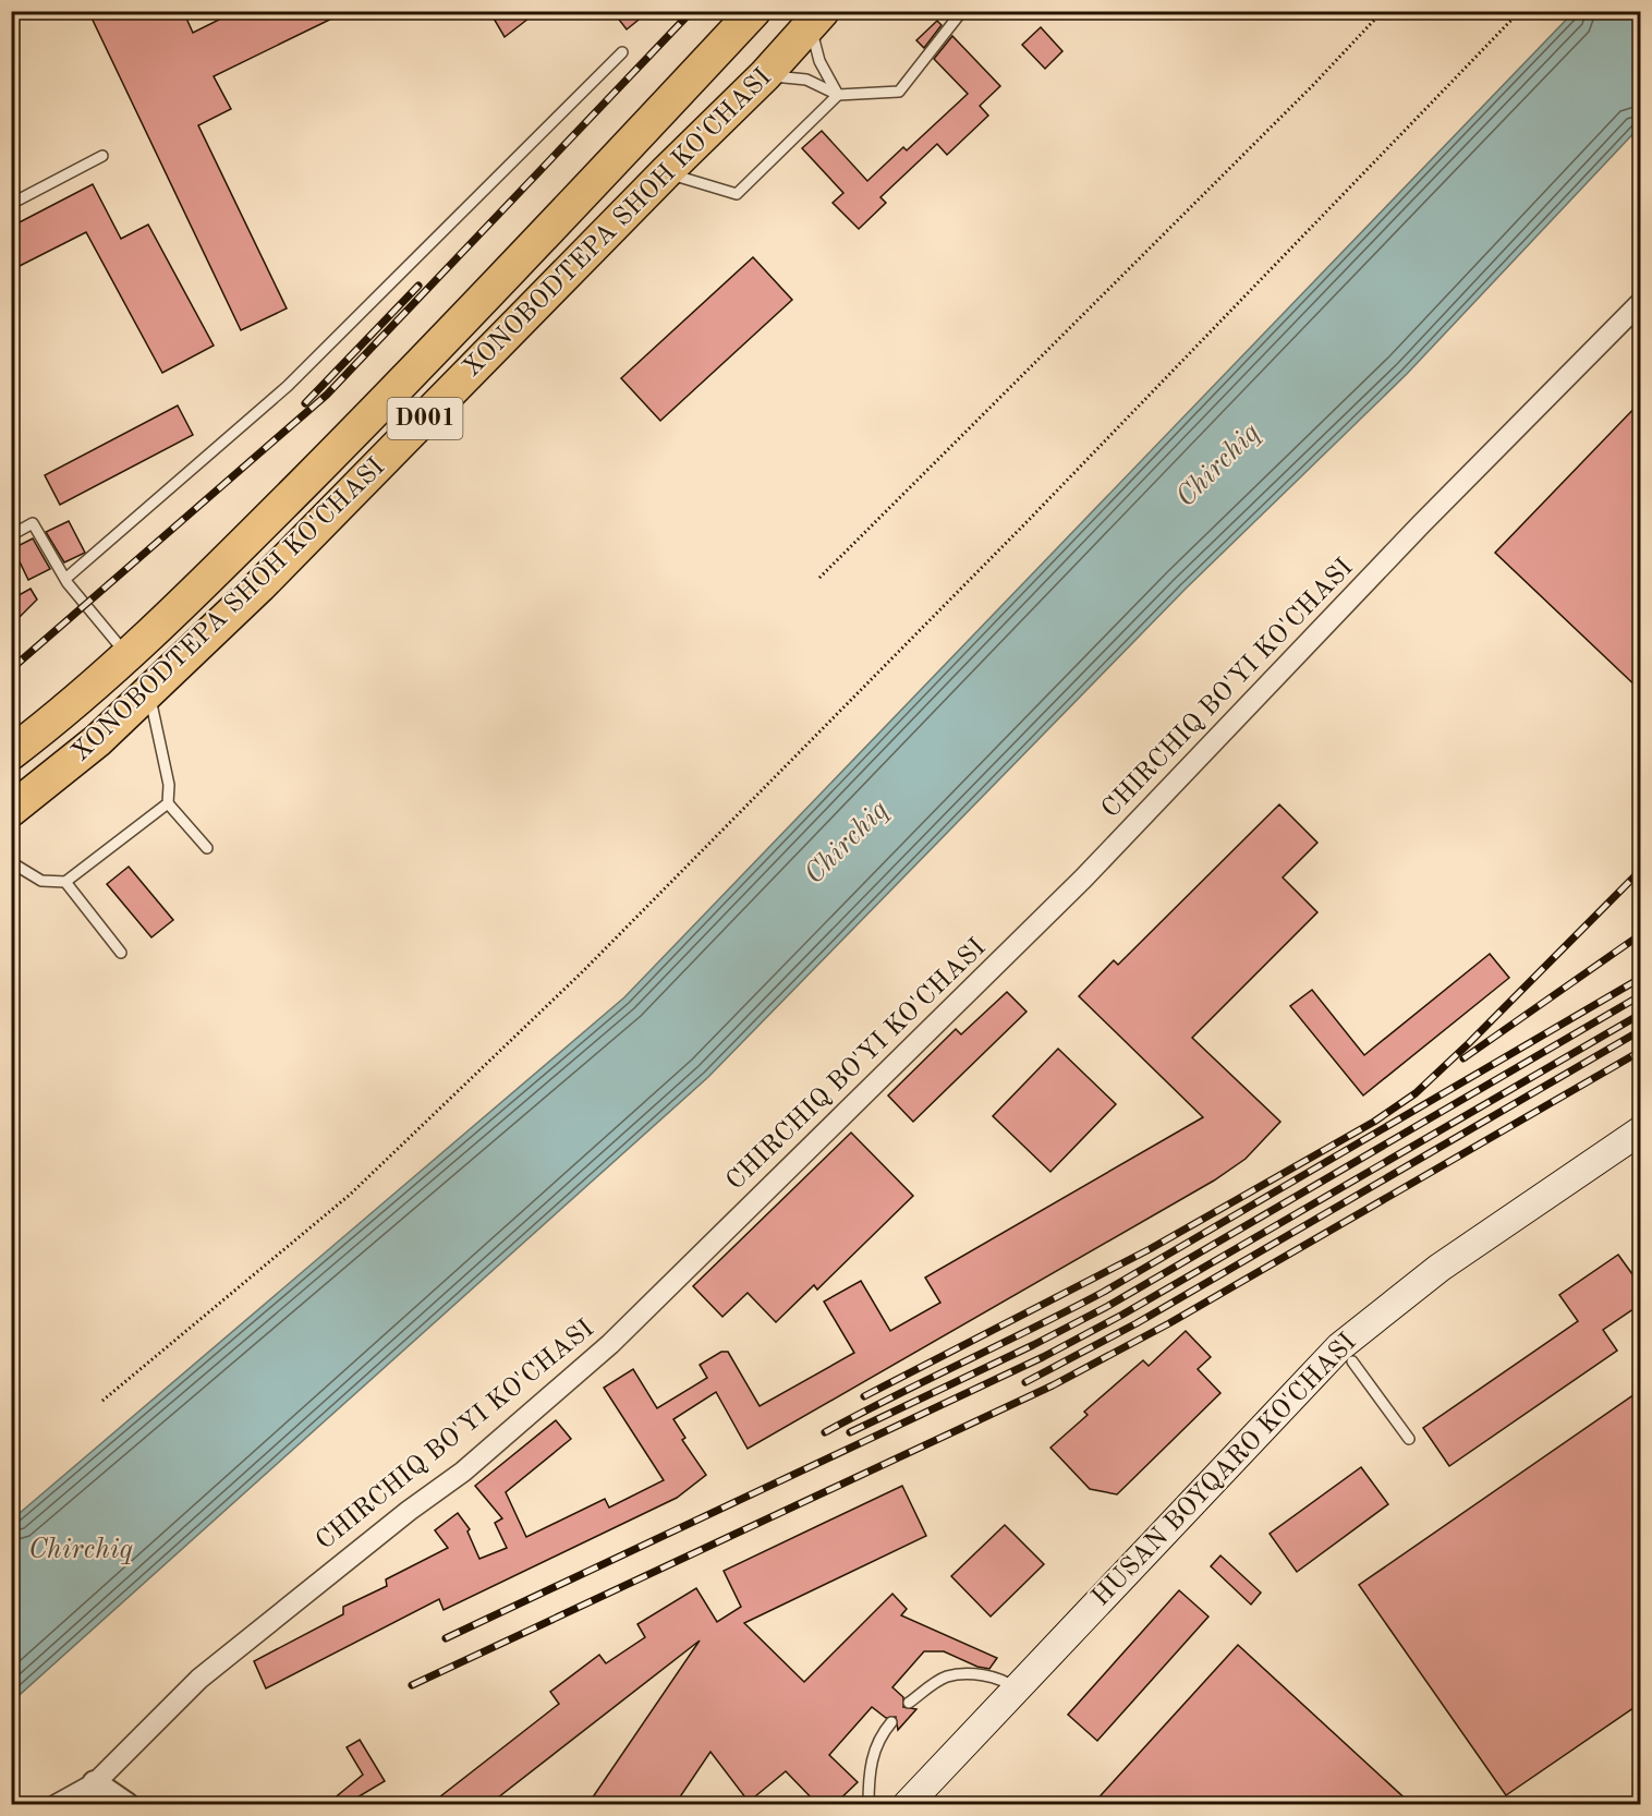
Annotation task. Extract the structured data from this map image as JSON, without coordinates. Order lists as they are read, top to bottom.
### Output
{
  "streets": {
    "highway": ["XONOBODTEPA SHOH KO'CHASI", "D001"],
    "main road": ["HUSAN BOYQARO KO'CHASI"],
    "street": ["CHIRCHIQ BO'YI KO'CHASI"]
  },
  "water": ["Chirchiq"]
}
